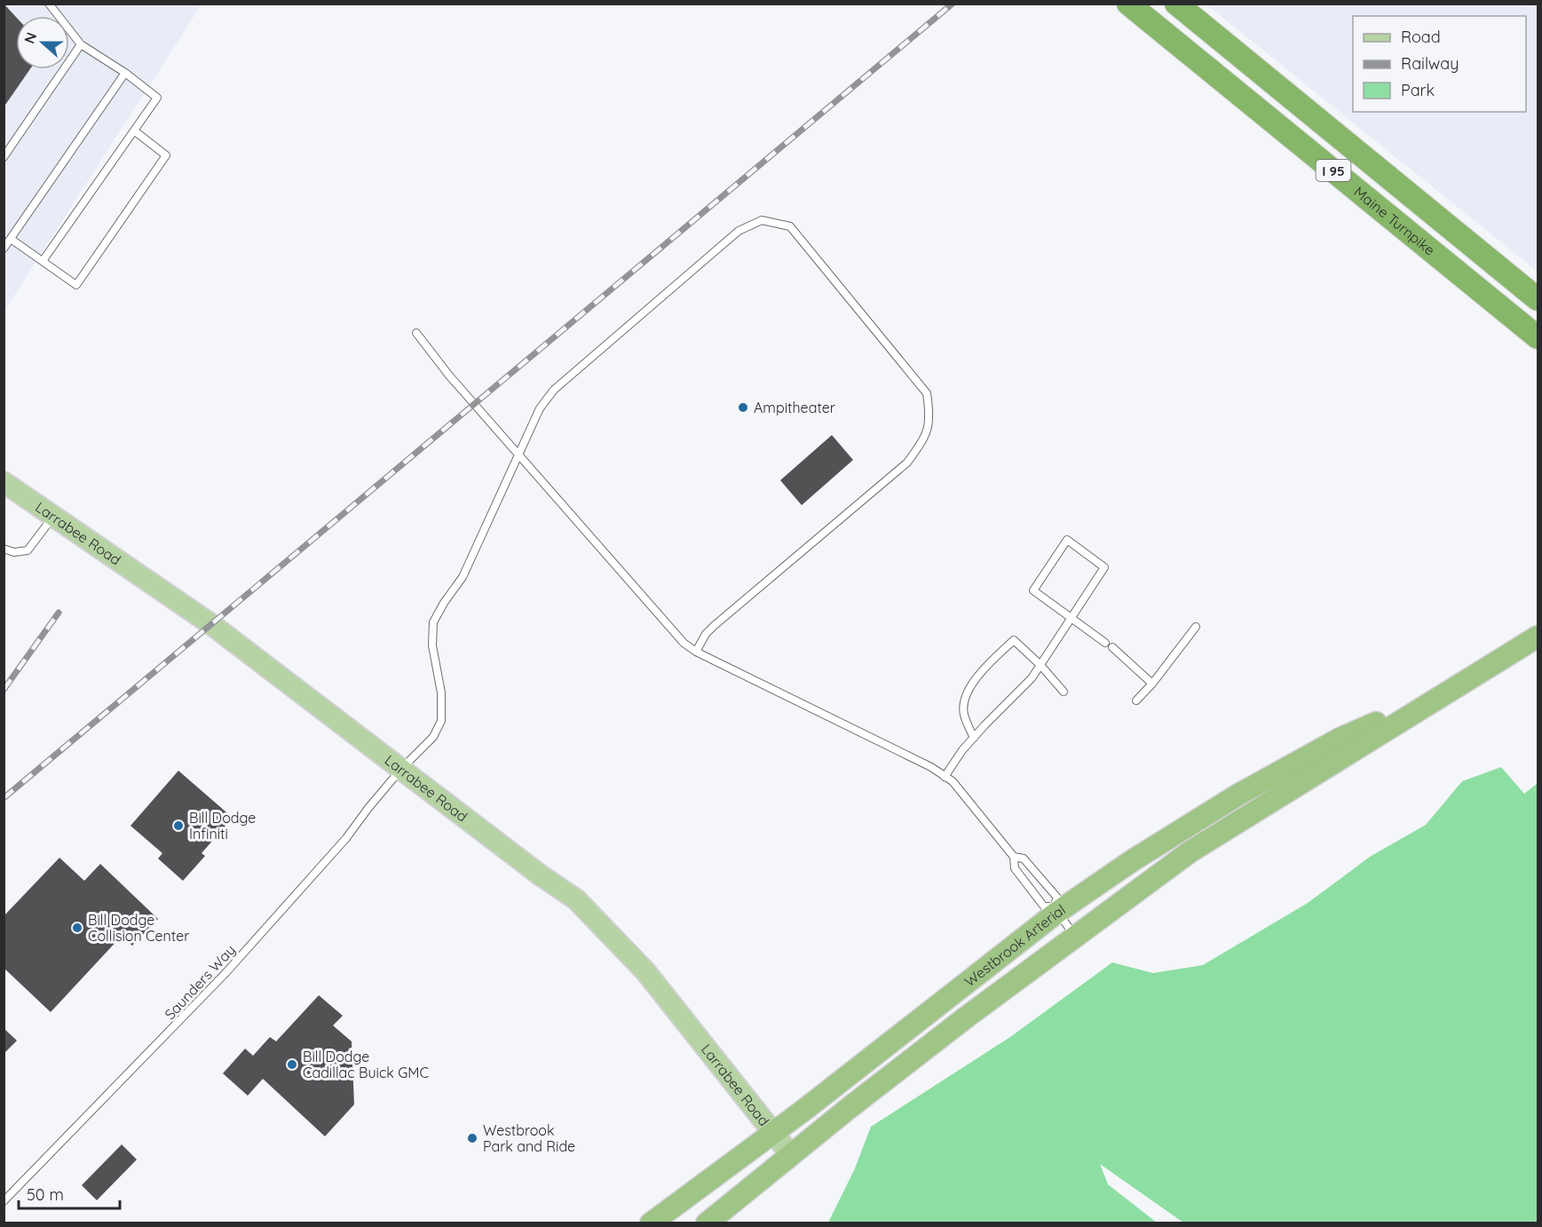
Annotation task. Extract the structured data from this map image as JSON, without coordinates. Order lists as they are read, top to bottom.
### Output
{
  "streets": {
    "highway": ["I 95", "Maine Turnpike", "Westbrook Arterial"],
    "main road": ["Larrabee Road"],
    "lane": ["Saunders Way"]
  },
  "crossings": [
    ["Larrabee Road", "Westbrook Arterial"],
    ["Larrabee Road", "Saunders Way"]
  ],
  "places": [
    "Ampitheater",
    "Bill Dodge Infiniti",
    "Bill Dodge Collision Center",
    "Bill Dodge Cadillac Buick GMC",
    "Westbrook Park and Ride"
  ],
  "legend": ["Road", "Railway", "Park"],
  "scale_bar": "50 m",
  "north": "left"
}
